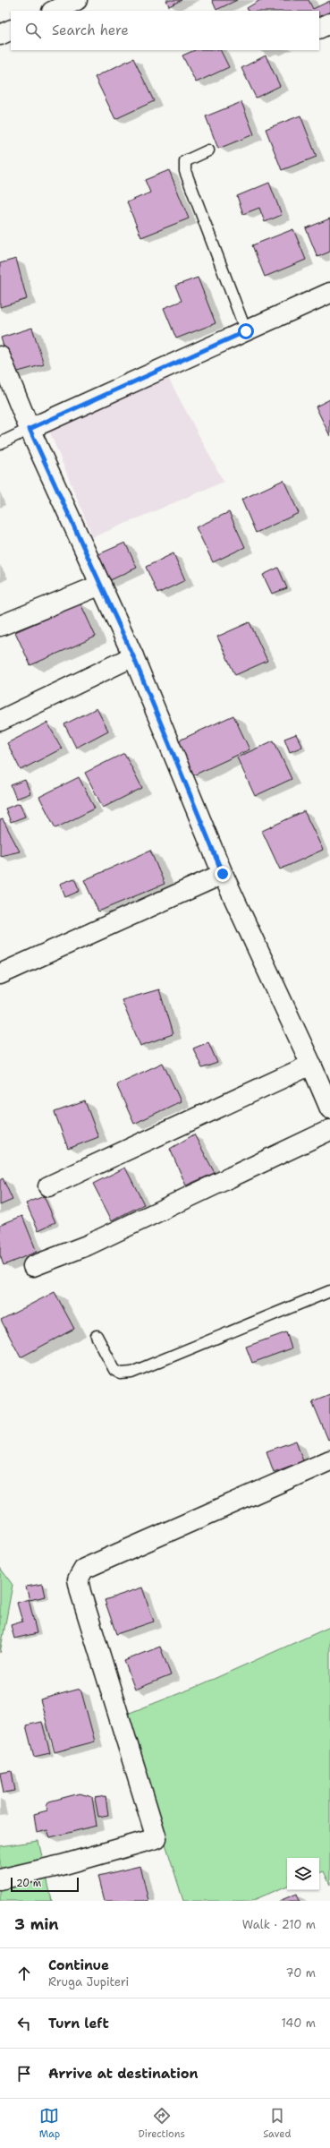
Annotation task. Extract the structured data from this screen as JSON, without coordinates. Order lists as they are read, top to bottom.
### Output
{
  "scale_bar": "20 m",
  "page": {
    "search": "Search here",
    "scale": "20 m",
    "heading": ["3 min", "Walk · 210 m"],
    "list": [
      ["Continue", "Rruga Jupiteri", "70 m"],
      ["Turn left", "140 m"],
      "Arrive at destination"
    ],
    "nav": ["Map", "Directions", "Saved"]
  }
}
